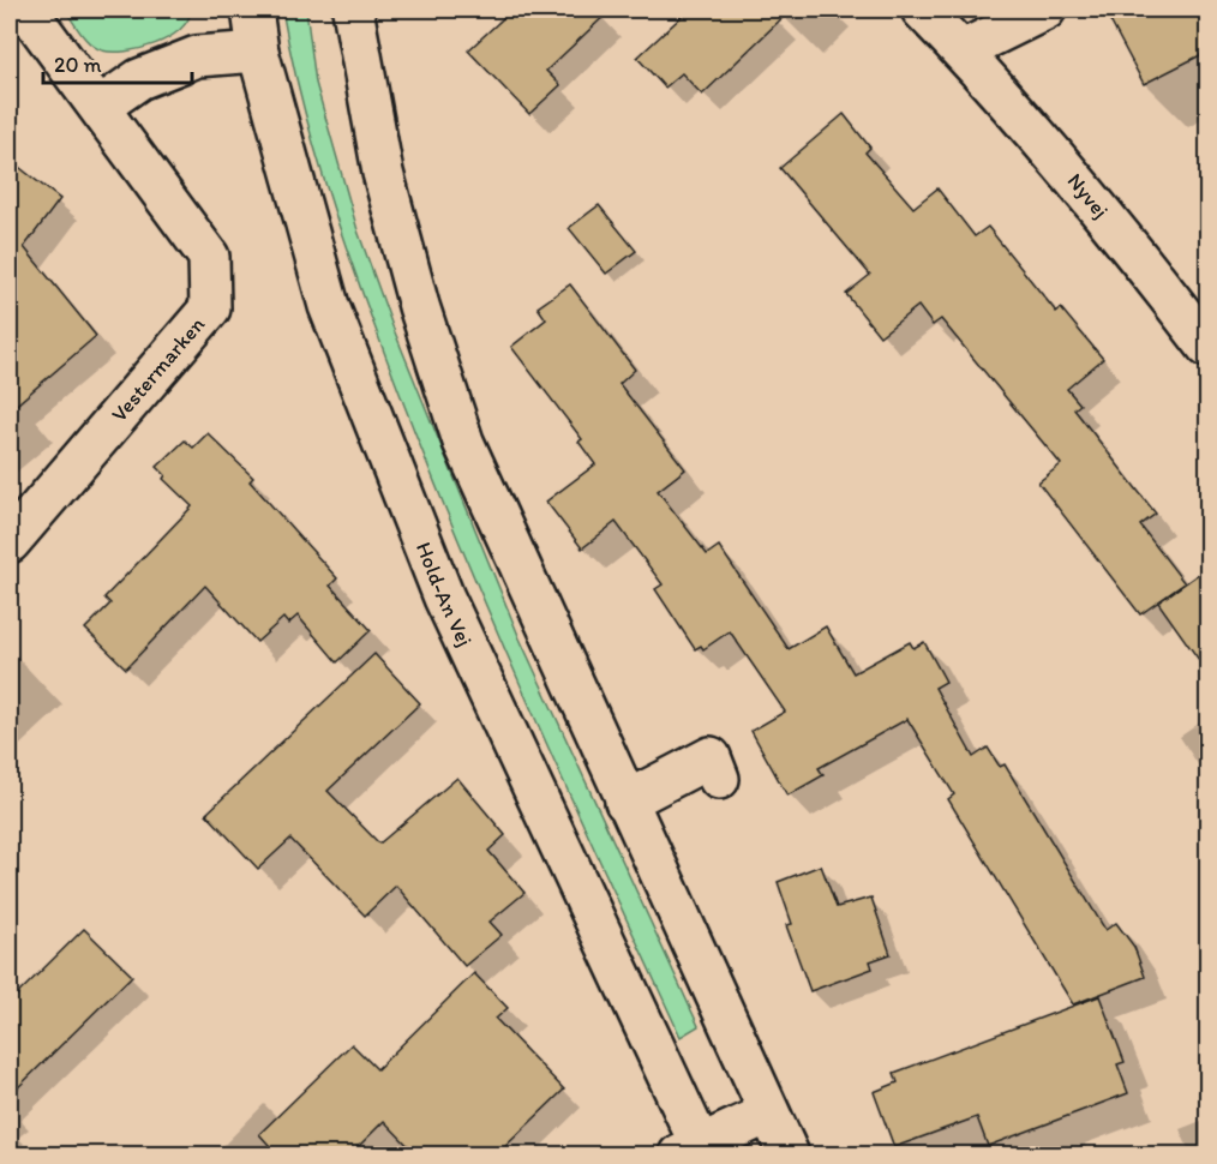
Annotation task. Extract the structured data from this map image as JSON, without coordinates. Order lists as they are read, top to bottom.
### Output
{
  "streets": {
    "street": ["Nyvej", "Vestermarken", "Hold-An Vej"]
  },
  "scale_bar": "20 m"
}
